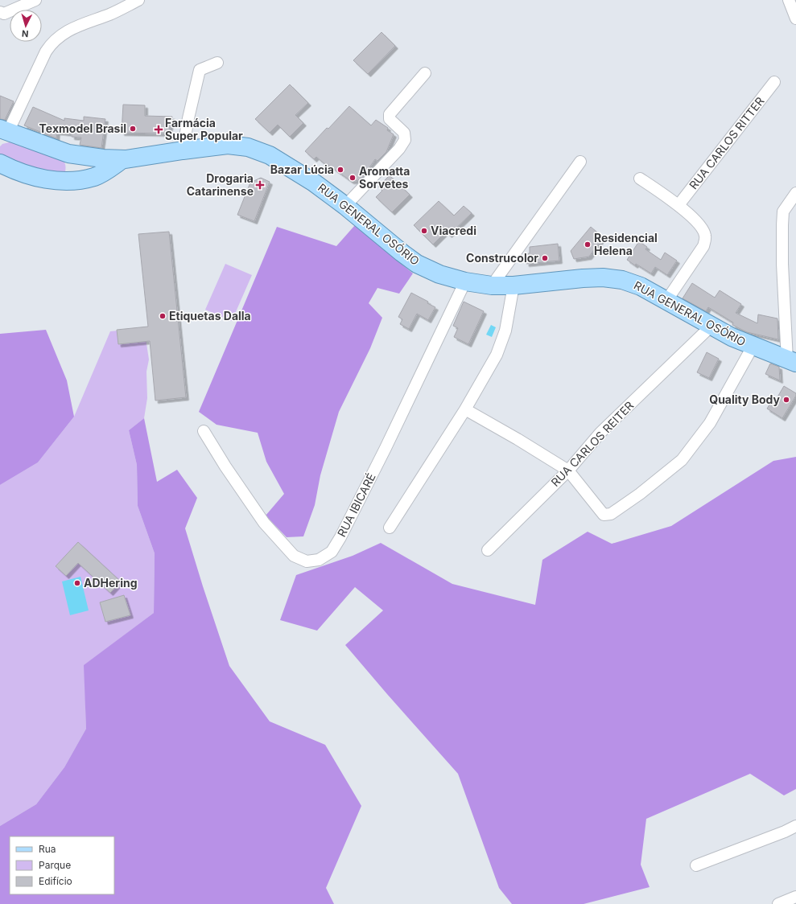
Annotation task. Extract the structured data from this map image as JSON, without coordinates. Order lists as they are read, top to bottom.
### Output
{
  "streets": {
    "main road": ["RUA GENERAL OSÓRIO"],
    "street": ["RUA CARLOS RITTER", "RUA CARLOS REITER", "RUA IBICARÉ"]
  },
  "crossings": [
    ["RUA GENERAL OSÓRIO", "RUA CARLOS REITER"],
    ["RUA GENERAL OSÓRIO", "RUA IBICARÉ"]
  ],
  "places": {
    "other": [
      "Texmodel Brasil",
      "Bazar Lúcia",
      "Aromatta Sorvetes",
      "Viacredi",
      "Residencial Helena",
      "Construcolor",
      "Etiquetas Dalla",
      "Quality Body",
      "ADHering"
    ],
    "health": ["Farmácia Super Popular", "Drogaria Catarinense"]
  },
  "legend": ["Rua", "Parque", "Edifício"],
  "north": "bottom"
}
